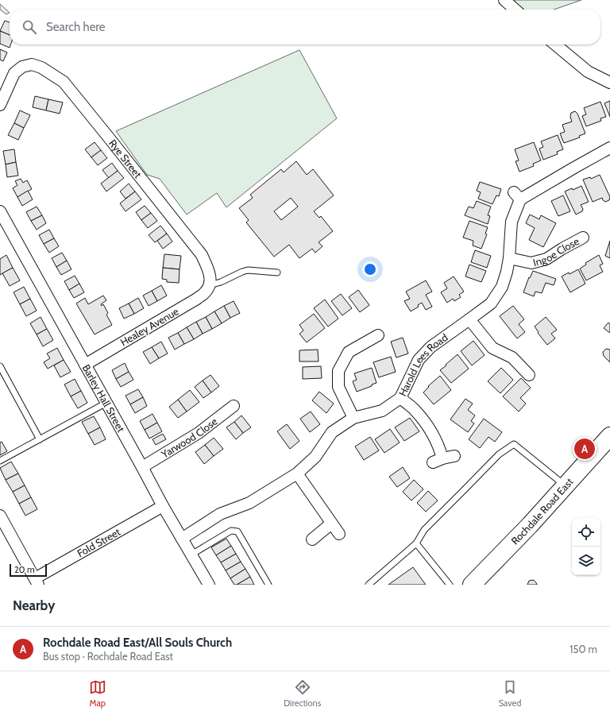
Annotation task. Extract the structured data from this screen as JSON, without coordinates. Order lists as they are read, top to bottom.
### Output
{
  "streets": {
    "highway": ["Rochdale Road East"],
    "street": [
      "Rye Street",
      "Ingoe Close",
      "Healey Avenue",
      "Harold Lees Road",
      "Barley Hall Street",
      "Yarwood Close",
      "Fold Street"
    ]
  },
  "crossings": [
    ["Rye Street", "Healey Avenue"],
    ["Ingoe Close", "Harold Lees Road"],
    ["Healey Avenue", "Barley Hall Street"],
    ["Harold Lees Road", "Barley Hall Street"],
    ["Barley Hall Street", "Yarwood Close"],
    ["Barley Hall Street", "Fold Street"]
  ],
  "scale_bar": "20 m",
  "page": {
    "search": "Search here",
    "pins": "A",
    "scale": "20 m",
    "heading": "Nearby",
    "list": [
      {
        "mark": "A",
        "name": "Rochdale Road East/All Souls Church",
        "note": "Bus stop · Rochdale Road East",
        "value": "150 m"
      }
    ],
    "nav": ["Map", "Directions", "Saved"]
  }
}
